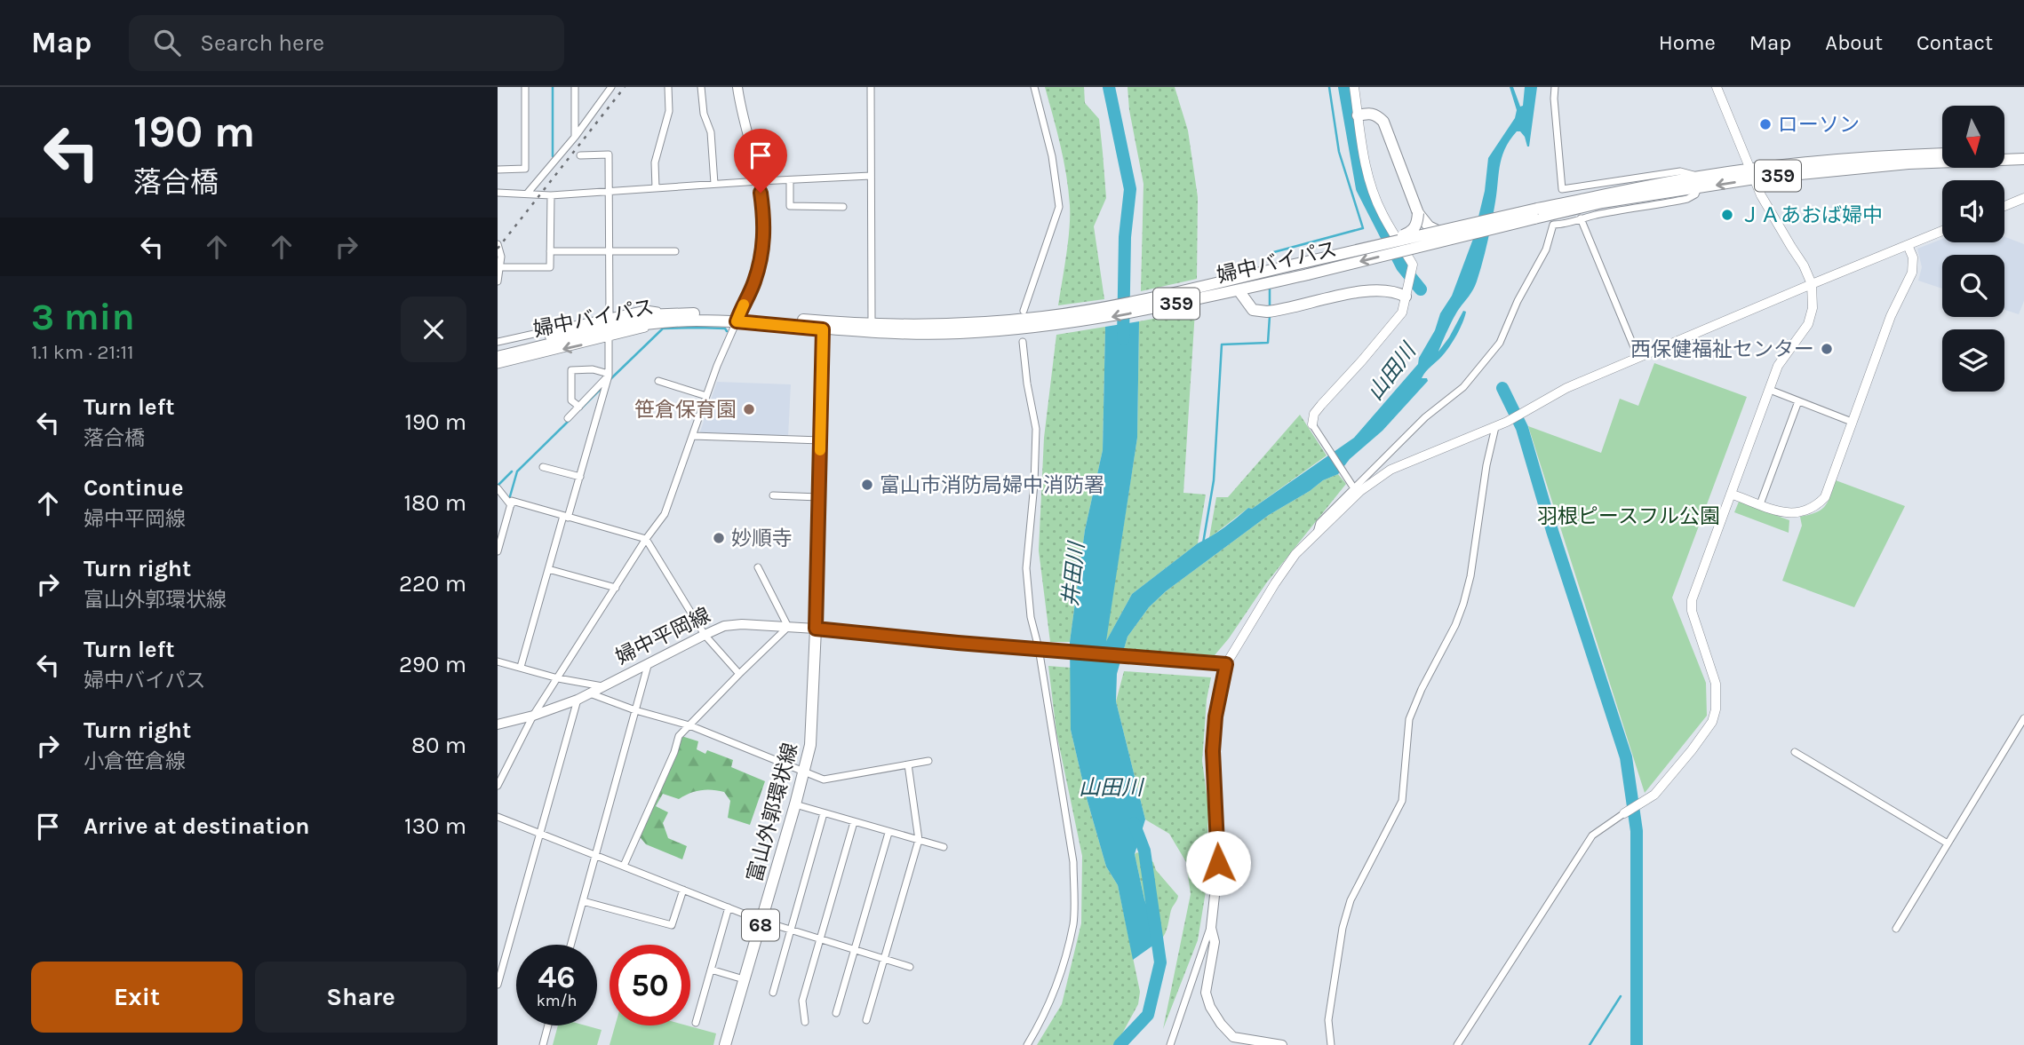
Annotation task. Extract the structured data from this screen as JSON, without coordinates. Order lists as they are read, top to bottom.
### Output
{
  "streets": {
    "main road": [
      "359",
      "婦中バイパス",
      "婦中平岡線",
      "富山外郭環状線",
      "68"
    ]
  },
  "crossings": [
    ["婦中バイパス", "富山外郭環状線"],
    ["婦中平岡線", "富山外郭環状線"]
  ],
  "water": ["山田川", "井田川"],
  "parks": ["羽根ピースフル公園"],
  "places": [
    "ローソン",
    "ＪＡあおば婦中",
    "西保健福祉センター",
    "笹倉保育園",
    "富山市消防局婦中消防署",
    "妙順寺"
  ],
  "north": "bottom",
  "page": {
    "header": "Map",
    "search": "Search here",
    "nav": [
      "Home",
      "Map",
      "About",
      "Contact"
    ],
    "turn": ["190 m", "落合橋"],
    "heading": ["3 min", "1.1 km · 21:11"],
    "list": [
      {
        "name": "Turn left",
        "note": "落合橋",
        "value": "190 m"
      },
      {
        "name": "Continue",
        "note": "婦中平岡線",
        "value": "180 m"
      },
      {
        "name": "Turn right",
        "note": "富山外郭環状線",
        "value": "220 m"
      },
      {
        "name": "Turn left",
        "note": "婦中バイパス",
        "value": "290 m"
      },
      {
        "name": "Turn right",
        "note": "小倉笹倉線",
        "value": "80 m"
      },
      {
        "name": "Arrive at destination",
        "value": "130 m"
      }
    ],
    "speed": "46 km/h",
    "limit": "50",
    "buttons": ["Exit", "Share"]
  }
}
